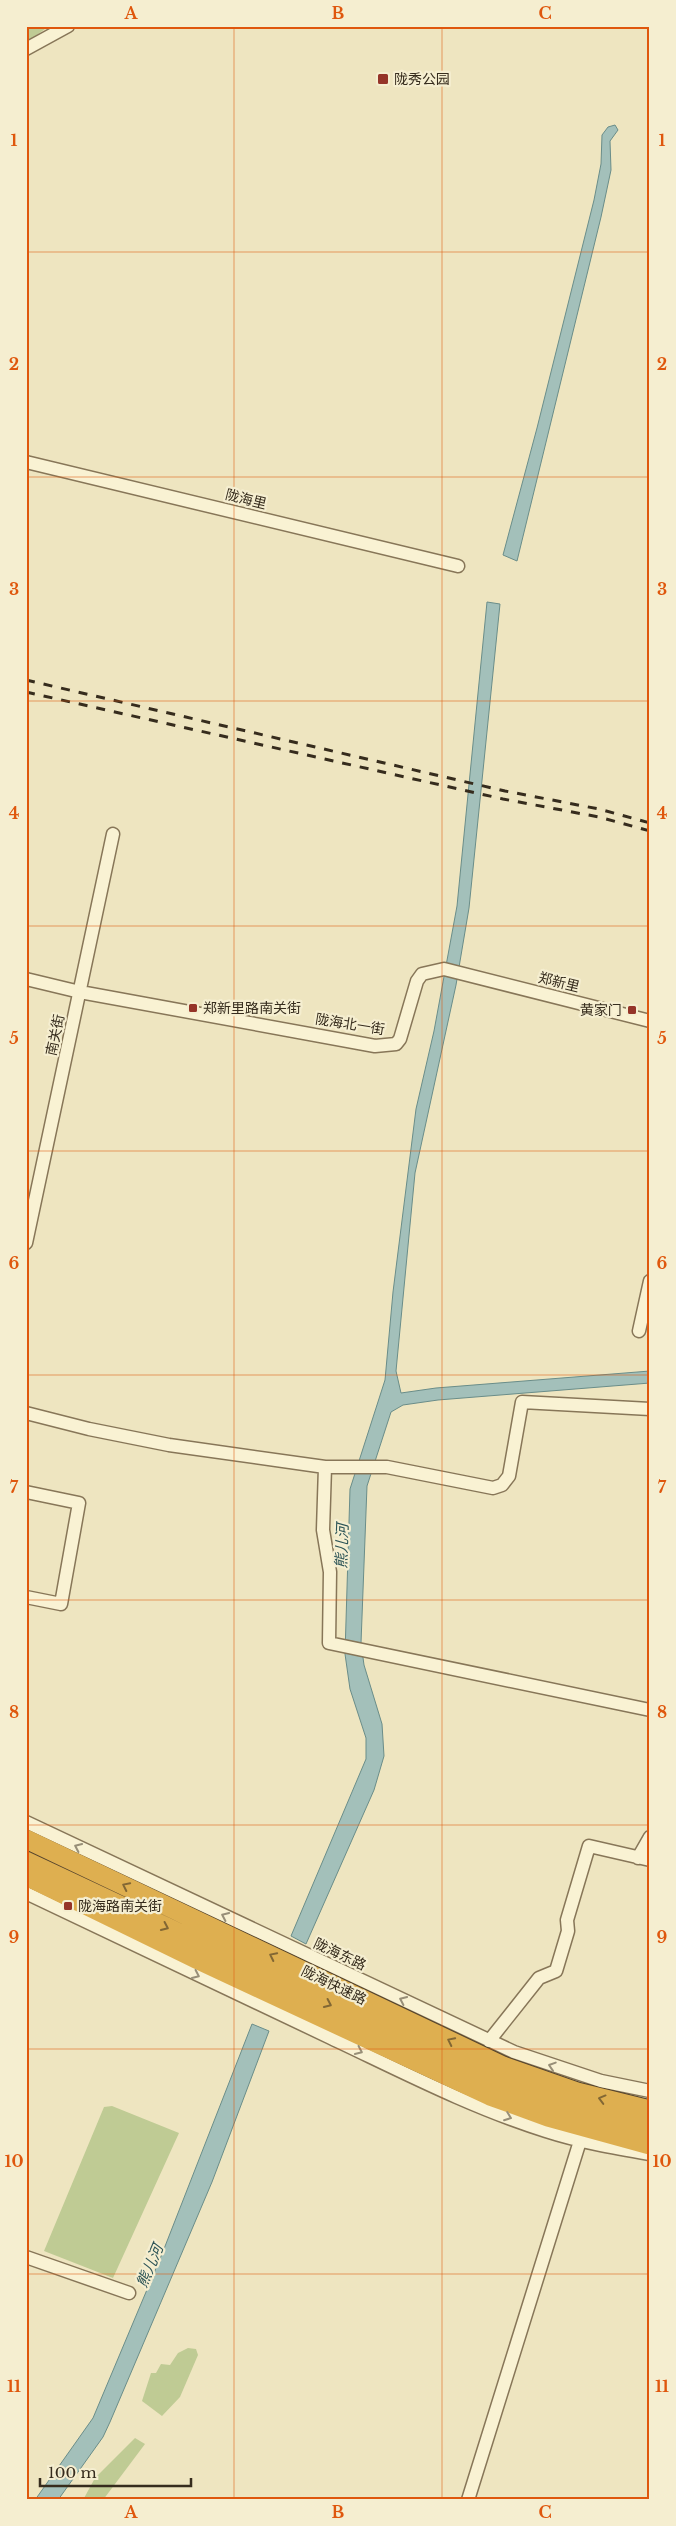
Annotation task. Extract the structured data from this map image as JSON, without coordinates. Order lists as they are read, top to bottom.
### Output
{
  "streets": {
    "highway": ["陇海快速路"],
    "street": [
      "陇海里",
      "郑新里",
      "陇海北一街",
      "南关街",
      "陇海东路"
    ]
  },
  "crossings": [
    ["郑新里", "陇海北一街"],
    ["陇海北一街", "南关街"]
  ],
  "water": ["熊儿河"],
  "places": {
    "transit": [
      "陇秀公园",
      "郑新里路南关街",
      "黄家门",
      "陇海路南关街"
    ]
  },
  "scale_bar": "100 m",
  "grid": {
    "columns": ["A", "B", "C"],
    "rows": [
      "1",
      "2",
      "3",
      "4",
      "5",
      "6",
      "7",
      "8",
      "9",
      "10",
      "11"
    ]
  }
}
